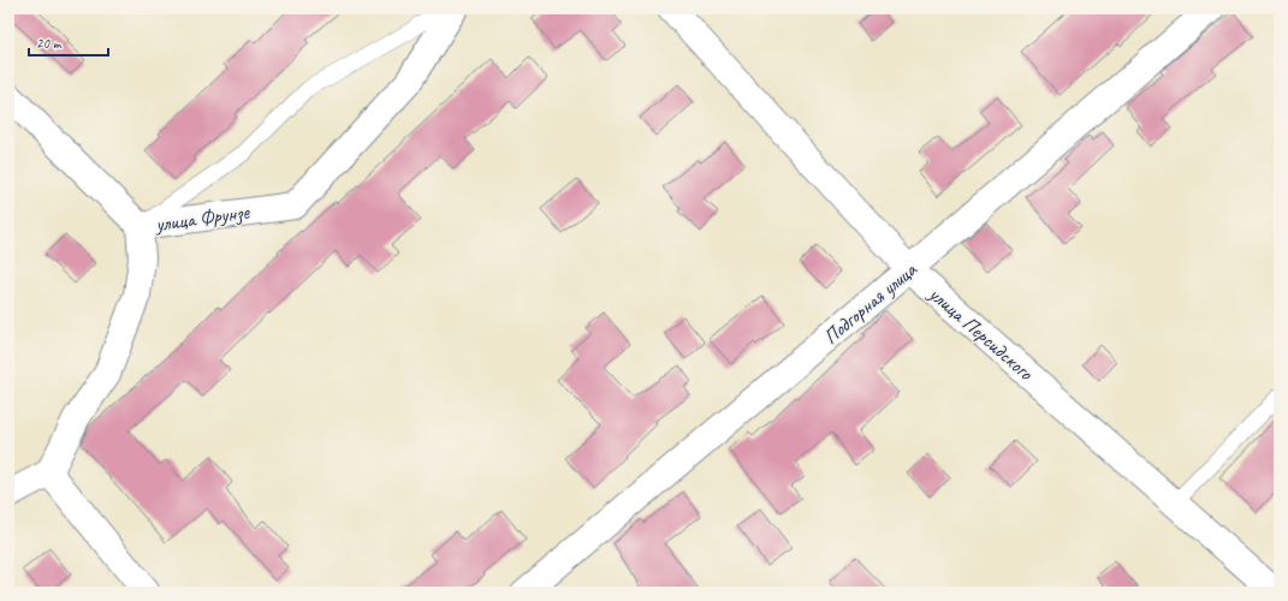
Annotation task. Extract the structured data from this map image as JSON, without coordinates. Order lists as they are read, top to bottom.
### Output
{
  "streets": {
    "street": ["улица Фрунзе", "Подгорная улица", "улица Персидского"]
  },
  "crossings": [
    ["Подгорная улица", "улица Персидского"]
  ],
  "scale_bar": "20 m"
}
